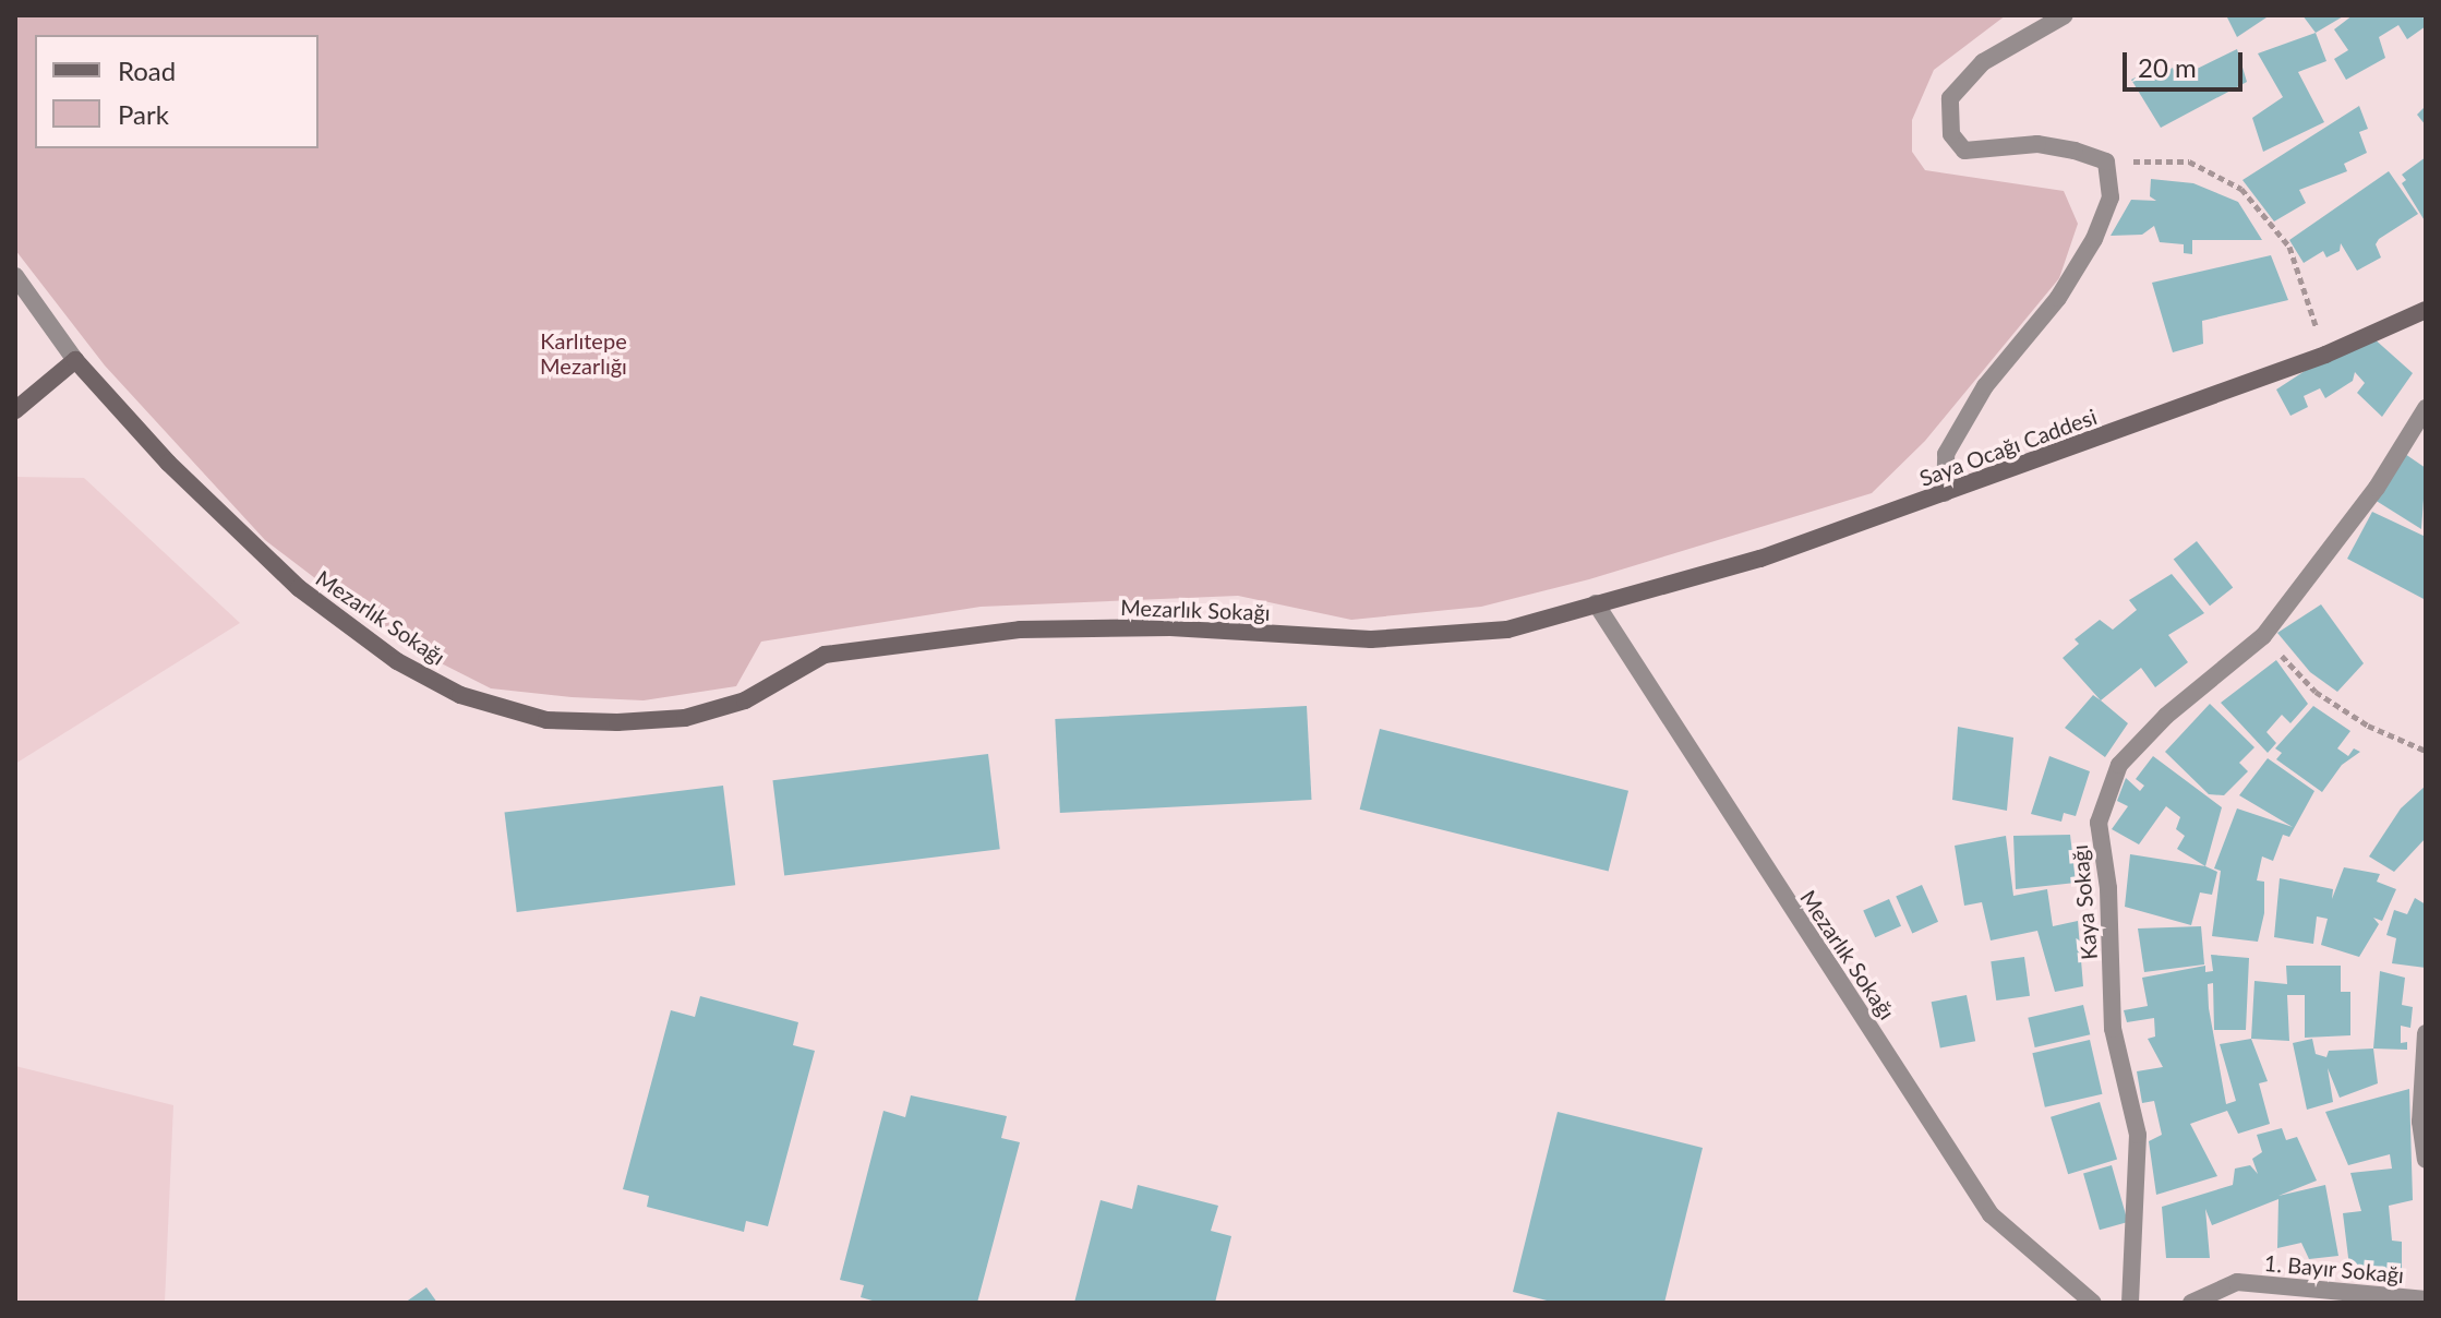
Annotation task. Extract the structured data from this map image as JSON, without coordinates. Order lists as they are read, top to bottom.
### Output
{
  "streets": {
    "street": [
      "Saya Ocağı Caddesi",
      "Mezarlık Sokağı",
      "Kaya Sokağı",
      "1. Bayır Sokağı"
    ]
  },
  "crossings": [
    ["Saya Ocağı Caddesi", "Mezarlık Sokağı"]
  ],
  "parks": ["Karlıtepe Mezarlığı"],
  "legend": ["Road", "Park"],
  "scale_bar": "20 m"
}
